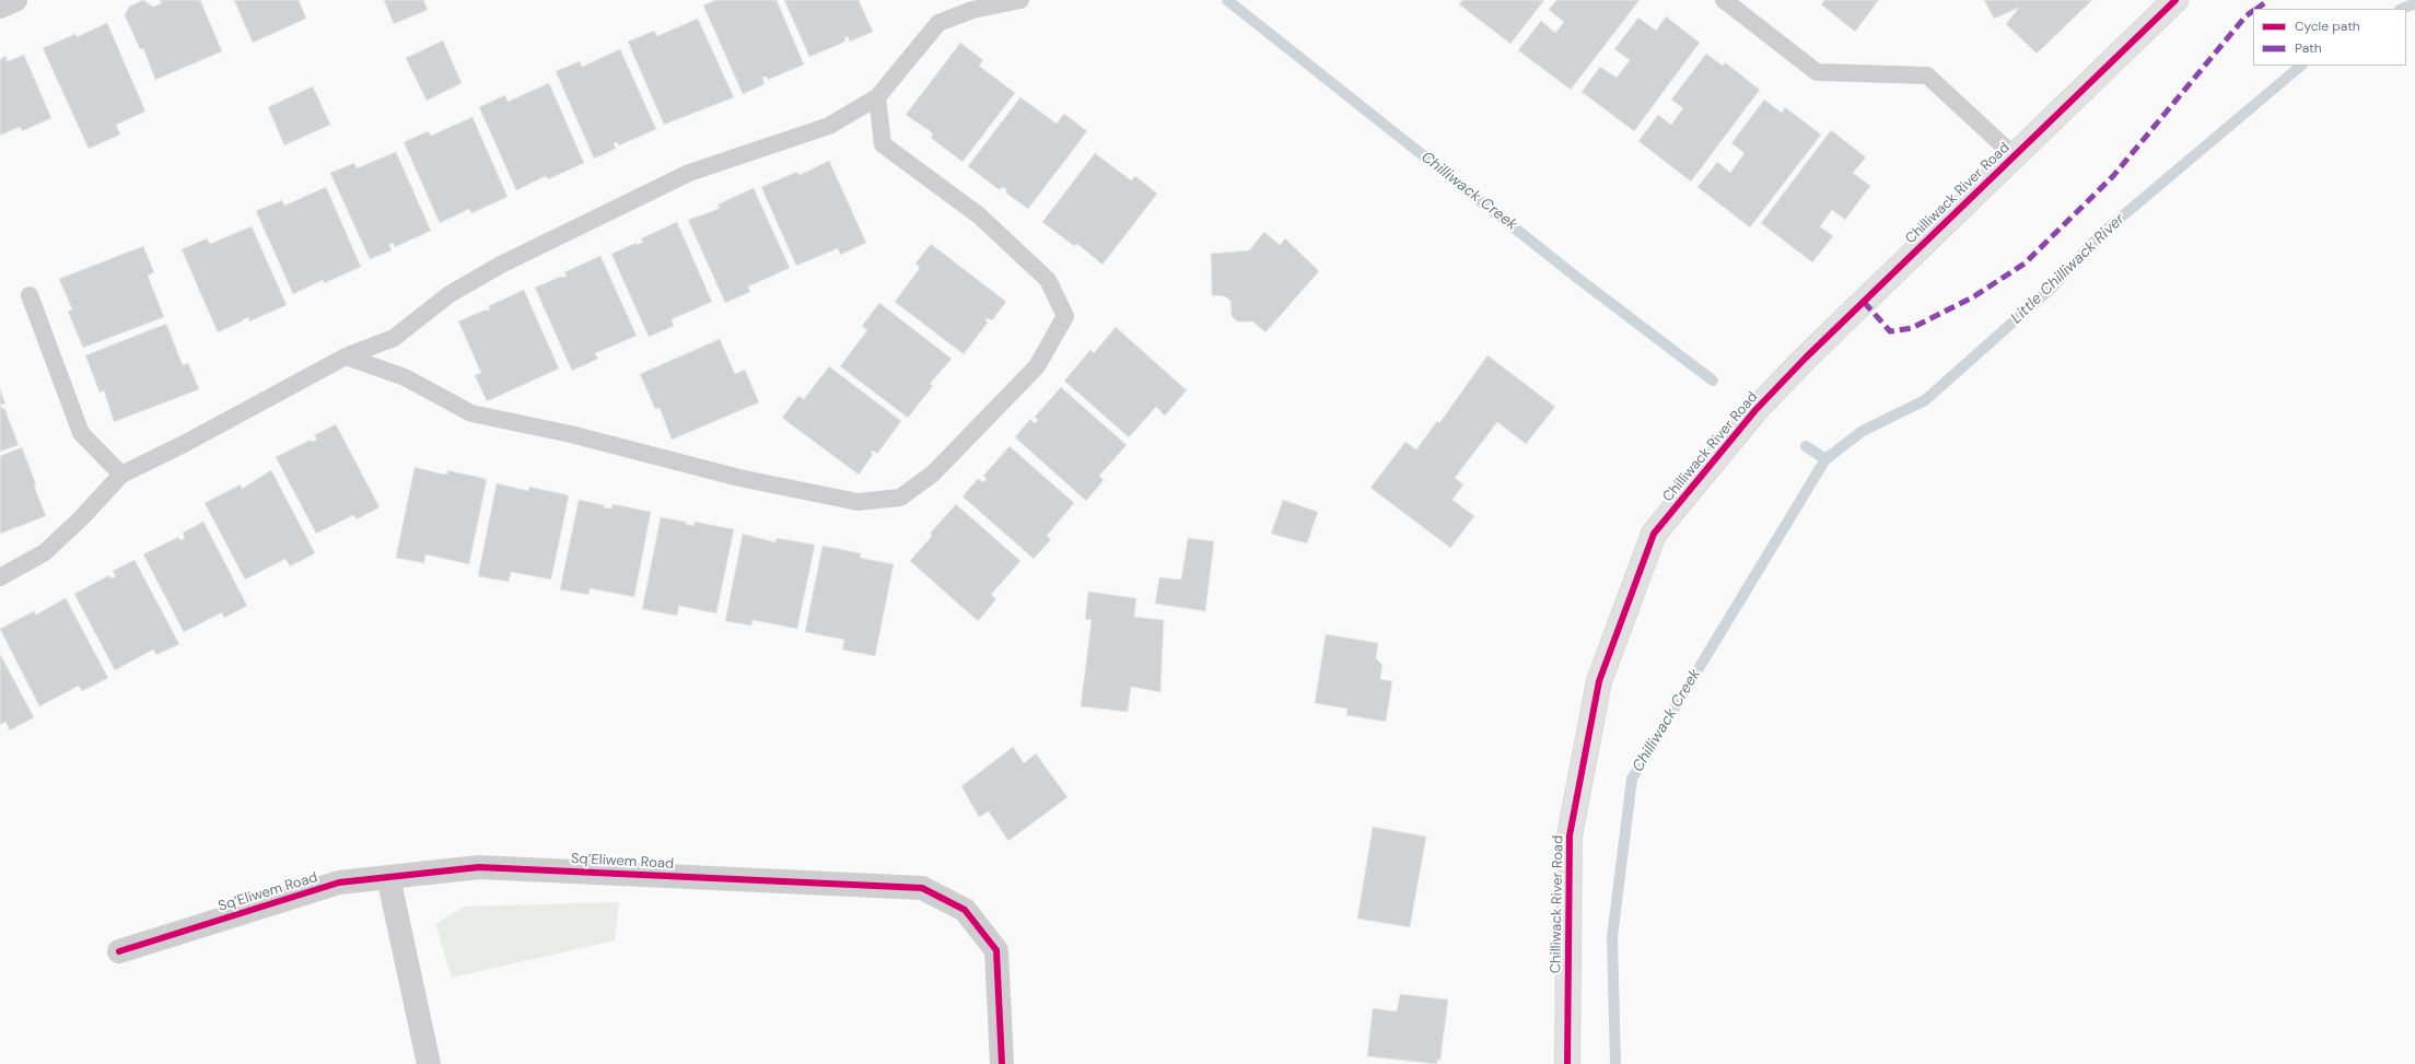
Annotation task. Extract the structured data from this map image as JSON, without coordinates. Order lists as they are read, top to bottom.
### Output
{
  "streets": {
    "main road": ["Chilliwack River Road"],
    "street": ["Sq’Eliwem Road"]
  },
  "water": ["Chilliwack Creek", "Little Chilliwack River"],
  "legend": ["Cycle path", "Path"]
}
